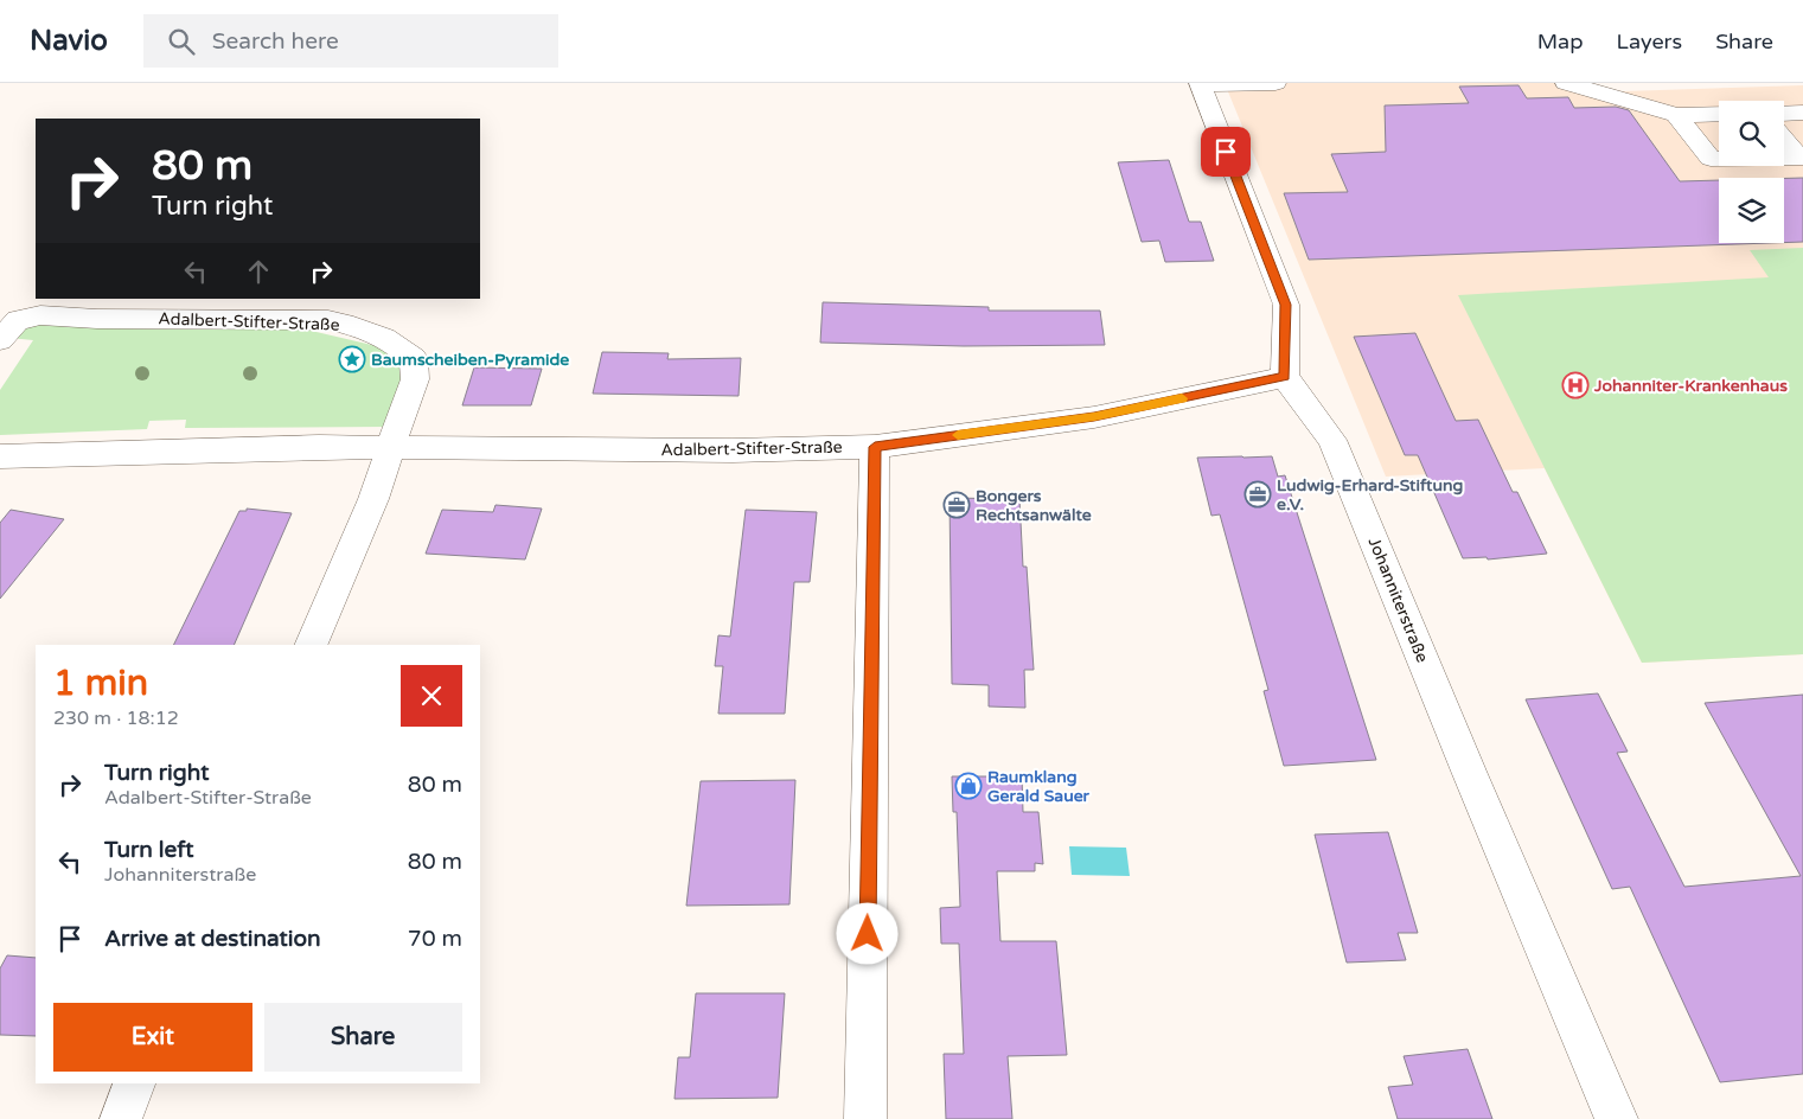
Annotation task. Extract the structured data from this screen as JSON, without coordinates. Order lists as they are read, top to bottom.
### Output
{
  "streets": {
    "street": ["Adalbert-Stifter-Straße", "Johanniterstraße"]
  },
  "crossings": [
    ["Adalbert-Stifter-Straße", "Johanniterstraße"]
  ],
  "places": {
    "place": ["Baumscheiben-Pyramide"],
    "hospital": ["Johanniter-Krankenhaus"],
    "office": ["Ludwig-Erhard-Stiftung e.V.", "Bongers Rechtsanwälte"],
    "shop": ["Raumklang Gerald Sauer"]
  },
  "page": {
    "header": "Navio",
    "search": "Search here",
    "nav": ["Map", "Layers", "Share"],
    "turn": ["80 m", "Turn right"],
    "heading": ["1 min", "230 m · 18:12"],
    "list": [
      {
        "name": "Turn right",
        "note": "Adalbert-Stifter-Straße",
        "value": "80 m"
      },
      {
        "name": "Turn left",
        "note": "Johanniterstraße",
        "value": "80 m"
      },
      {
        "name": "Arrive at destination",
        "value": "70 m"
      }
    ],
    "buttons": ["Exit", "Share"]
  }
}
